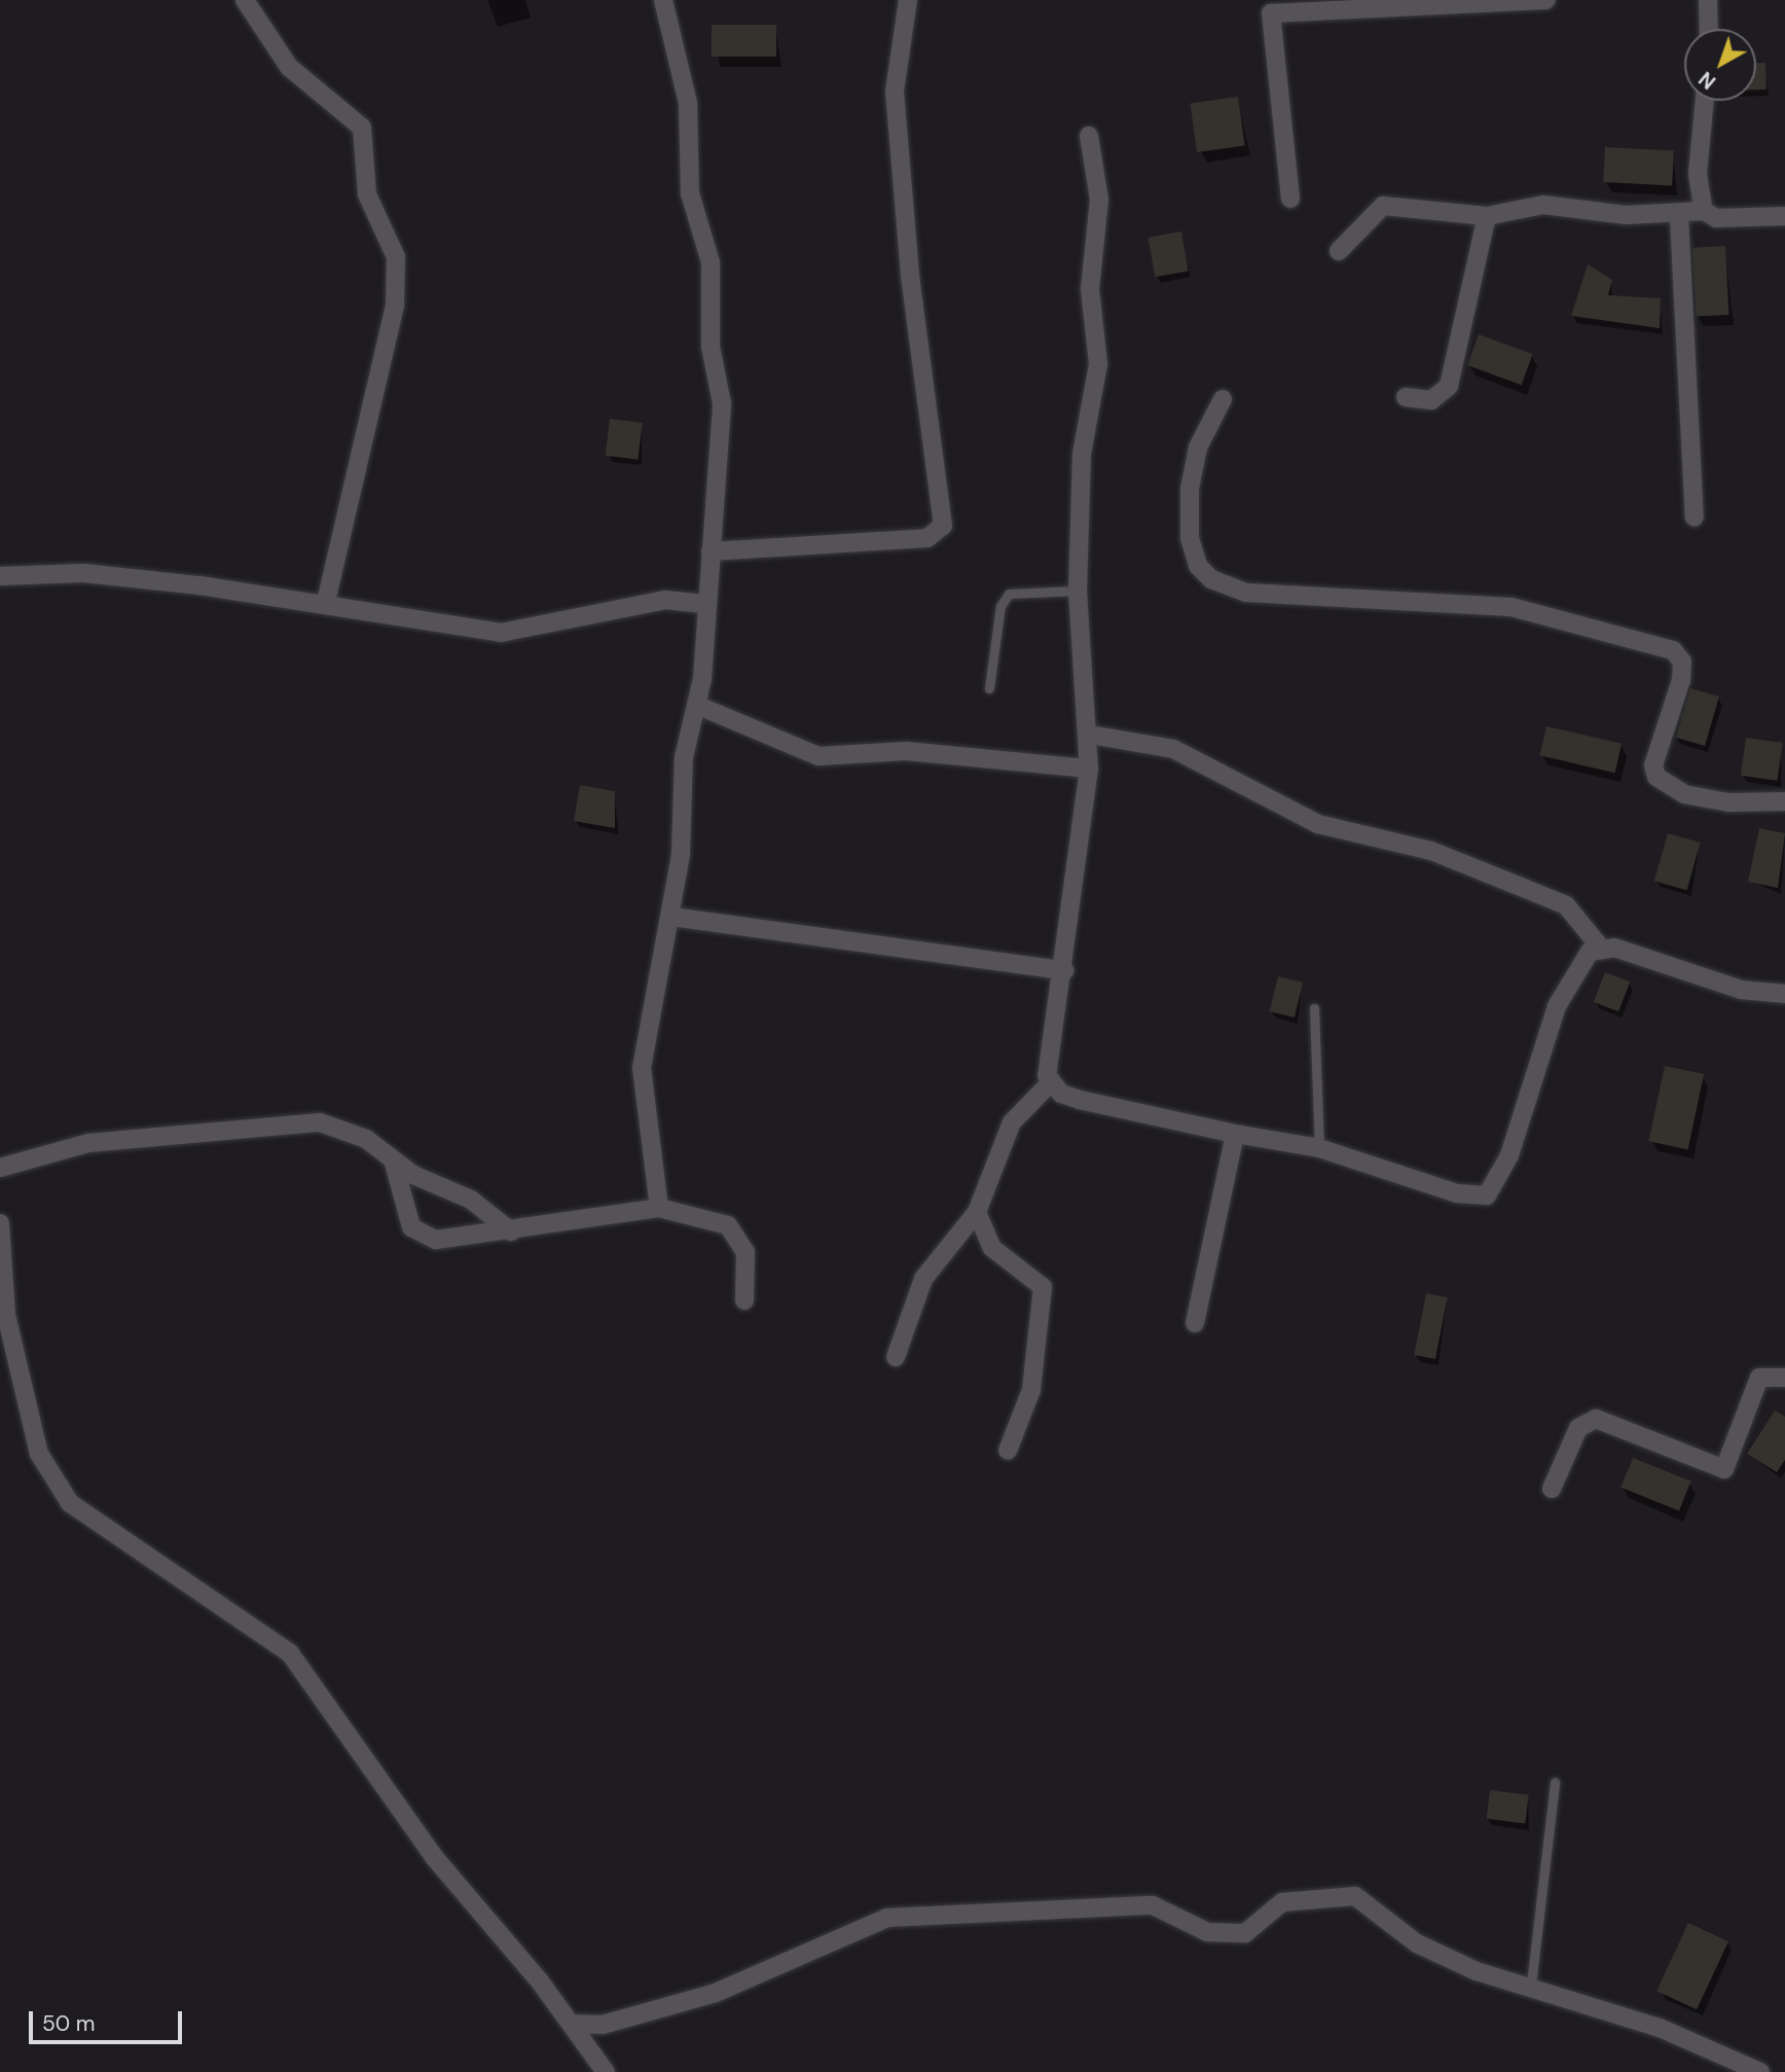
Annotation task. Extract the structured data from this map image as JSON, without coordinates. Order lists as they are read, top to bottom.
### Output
{
  "scale_bar": "50 m",
  "north": "bottom left"
}
